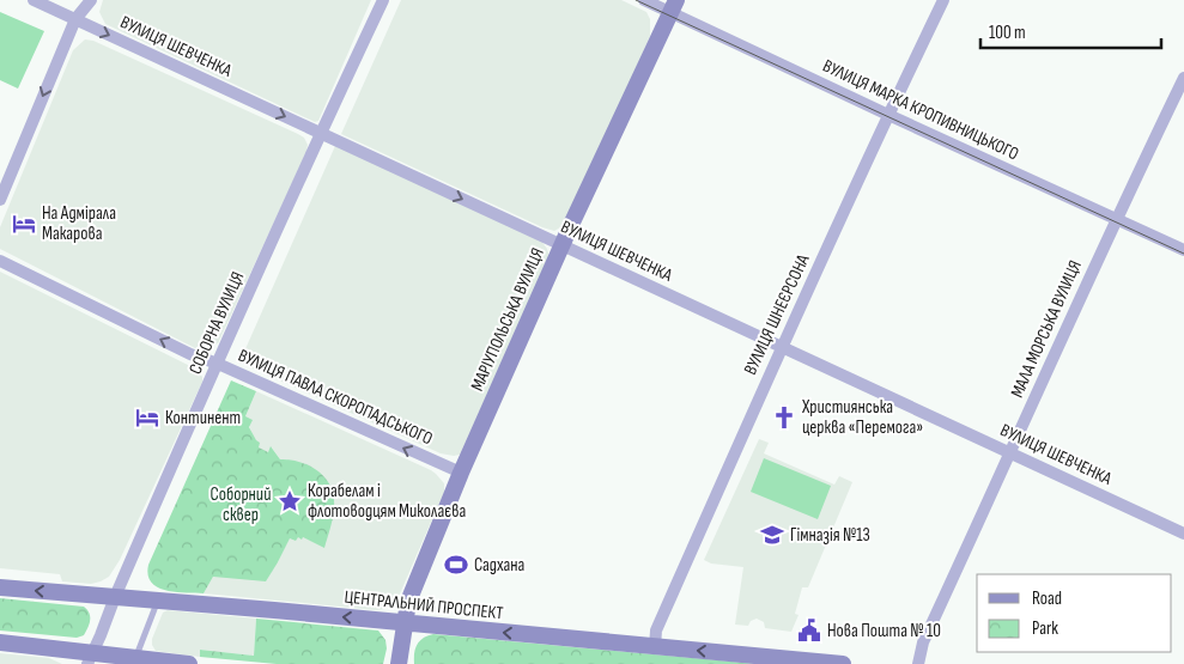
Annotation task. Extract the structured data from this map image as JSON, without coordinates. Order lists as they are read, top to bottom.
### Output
{
  "streets": {
    "main road": ["МАРІУПОЛЬСЬКА ВУЛИЦЯ", "ЦЕНТРАЛЬНИЙ ПРОСПЕКТ"],
    "street": [
      "ВУЛИЦЯ ШЕВЧЕНКА",
      "ВУЛИЦЯ МАРКА КРОПИВНИЦЬКОГО",
      "ВУЛИЦЯ ШНЕЄРСОНА",
      "СОБОРНА ВУЛИЦЯ",
      "МАЛА МОРСЬКА ВУЛИЦЯ",
      "ВУЛИЦЯ ПАВЛА СКОРОПАДСЬКОГО"
    ]
  },
  "crossings": [
    ["ВУЛИЦЯ ШЕВЧЕНКА", "ВУЛИЦЯ ШНЕЄРСОНА"],
    ["ВУЛИЦЯ ШЕВЧЕНКА", "МАРІУПОЛЬСЬКА ВУЛИЦЯ"],
    ["ВУЛИЦЯ ШЕВЧЕНКА", "СОБОРНА ВУЛИЦЯ"],
    ["ВУЛИЦЯ ШЕВЧЕНКА", "МАЛА МОРСЬКА ВУЛИЦЯ"],
    ["ВУЛИЦЯ МАРКА КРОПИВНИЦЬКОГО", "ВУЛИЦЯ ШНЕЄРСОНА"],
    ["ВУЛИЦЯ МАРКА КРОПИВНИЦЬКОГО", "МАРІУПОЛЬСЬКА ВУЛИЦЯ"],
    ["ВУЛИЦЯ МАРКА КРОПИВНИЦЬКОГО", "МАЛА МОРСЬКА ВУЛИЦЯ"],
    ["ВУЛИЦЯ ШНЕЄРСОНА", "ЦЕНТРАЛЬНИЙ ПРОСПЕКТ"],
    ["МАРІУПОЛЬСЬКА ВУЛИЦЯ", "ВУЛИЦЯ ПАВЛА СКОРОПАДСЬКОГО"],
    ["МАРІУПОЛЬСЬКА ВУЛИЦЯ", "ЦЕНТРАЛЬНИЙ ПРОСПЕКТ"],
    ["СОБОРНА ВУЛИЦЯ", "ВУЛИЦЯ ПАВЛА СКОРОПАДСЬКОГО"],
    ["СОБОРНА ВУЛИЦЯ", "ЦЕНТРАЛЬНИЙ ПРОСПЕКТ"]
  ],
  "one_way": ["ВУЛИЦЯ ШЕВЧЕНКА", "ВУЛИЦЯ ПАВЛА СКОРОПАДСЬКОГО", "ЦЕНТРАЛЬНИЙ ПРОСПЕКТ"],
  "parks": ["Соборний сквер"],
  "places": {
    "hotel": ["На Адмірала Макарова", "Континент"],
    "church": ["Християнська церква «Перемога»"],
    "place": ["Корабелам і флотоводцям Миколаєва"],
    "school or university": ["Гімназія №13"],
    "sports": ["Садхана"],
    "public building": ["Нова Пошта № 10"]
  },
  "legend": ["Road", "Park"],
  "scale_bar": "100 m"
}
